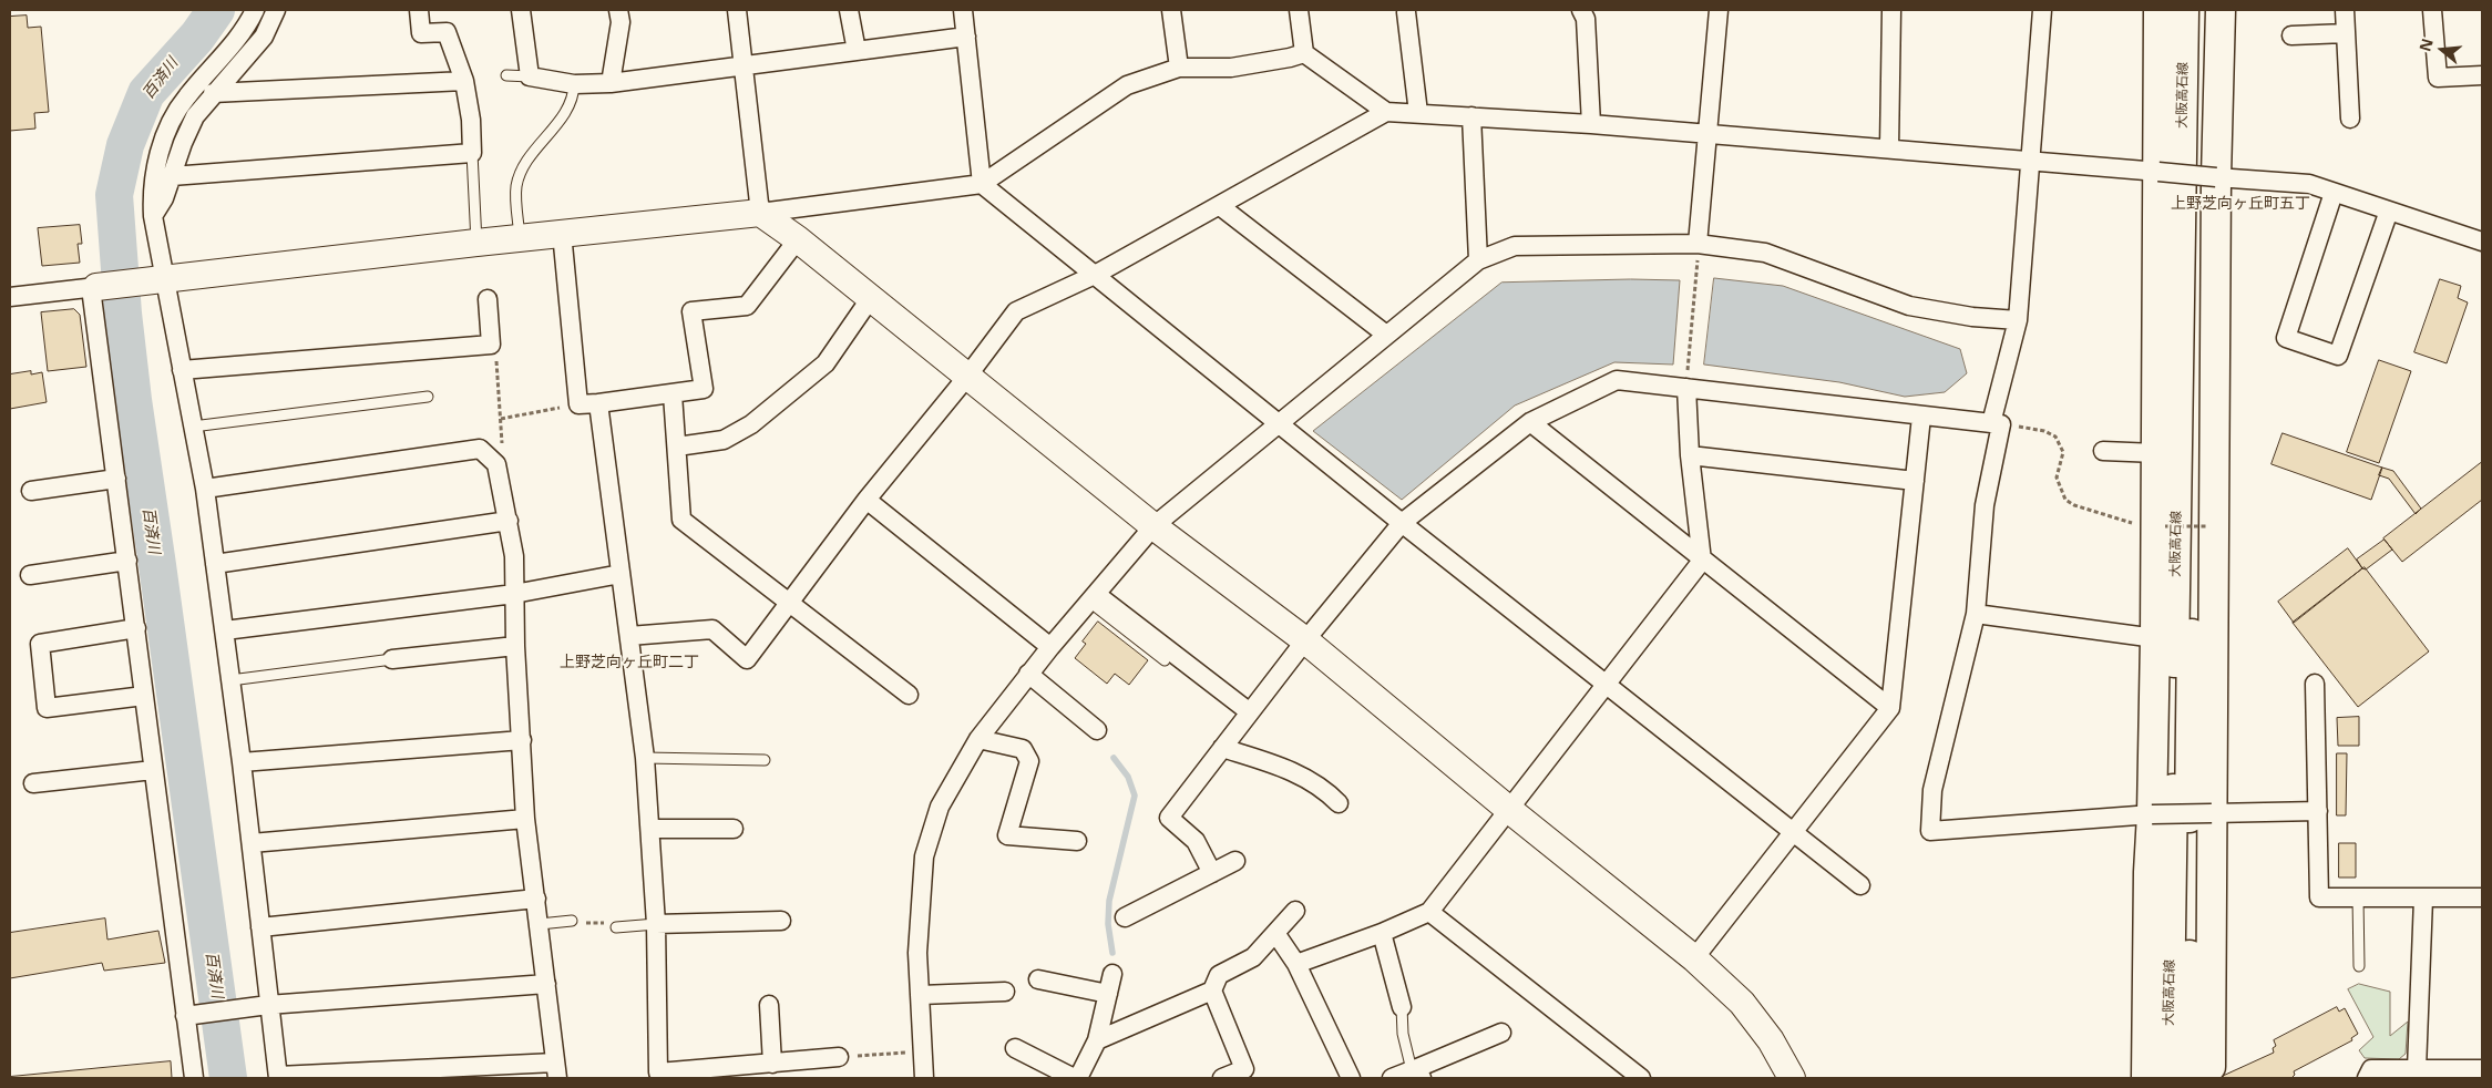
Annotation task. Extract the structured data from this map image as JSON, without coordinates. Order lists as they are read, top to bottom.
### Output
{
  "streets": {
    "main road": ["大阪高石線"]
  },
  "districts": ["上野芝向ヶ丘町五丁", "上野芝向ヶ丘町二丁"],
  "water": ["百済川"],
  "north": "left"
}
